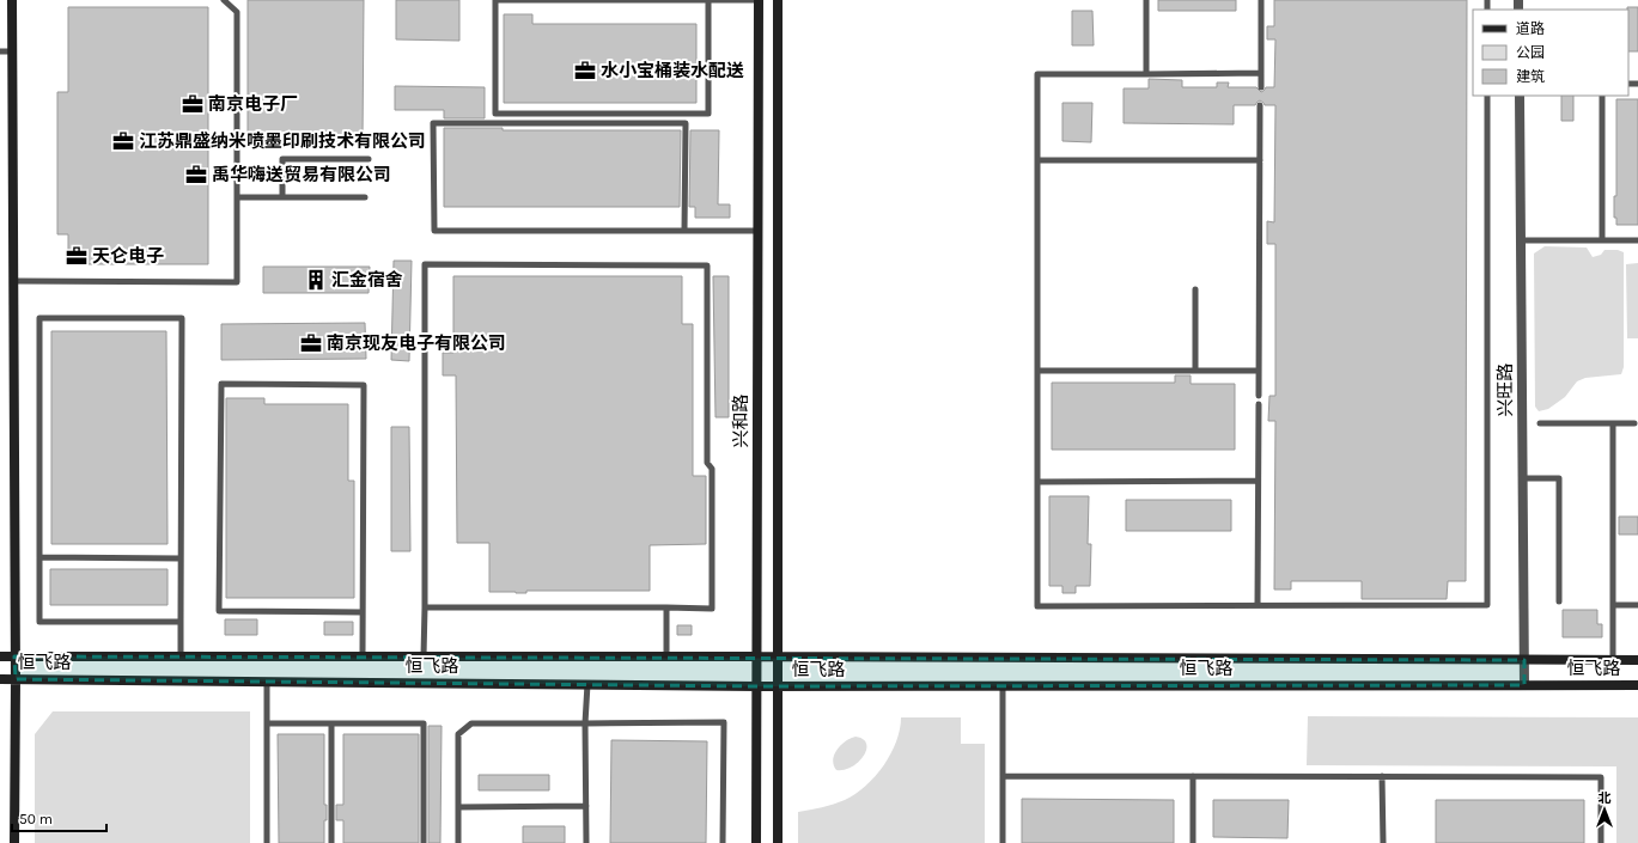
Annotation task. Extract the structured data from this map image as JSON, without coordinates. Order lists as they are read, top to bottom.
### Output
{
  "streets": {
    "main road": ["兴和路", "恒飞路"],
    "street": ["兴旺路"]
  },
  "crossings": [
    ["兴旺路", "恒飞路"],
    ["兴和路", "恒飞路"]
  ],
  "places": {
    "office": [
      "水小宝桶装水配送",
      "南京电子厂",
      "江苏鼎盛纳米喷墨印刷技术有限公司",
      "禹华嗨送贸易有限公司",
      "天仑电子",
      "南京现友电子有限公司"
    ],
    "building": ["汇金宿舍"]
  },
  "legend": ["道路", "公园", "建筑"],
  "scale_bar": "50 m",
  "north": "top"
}
